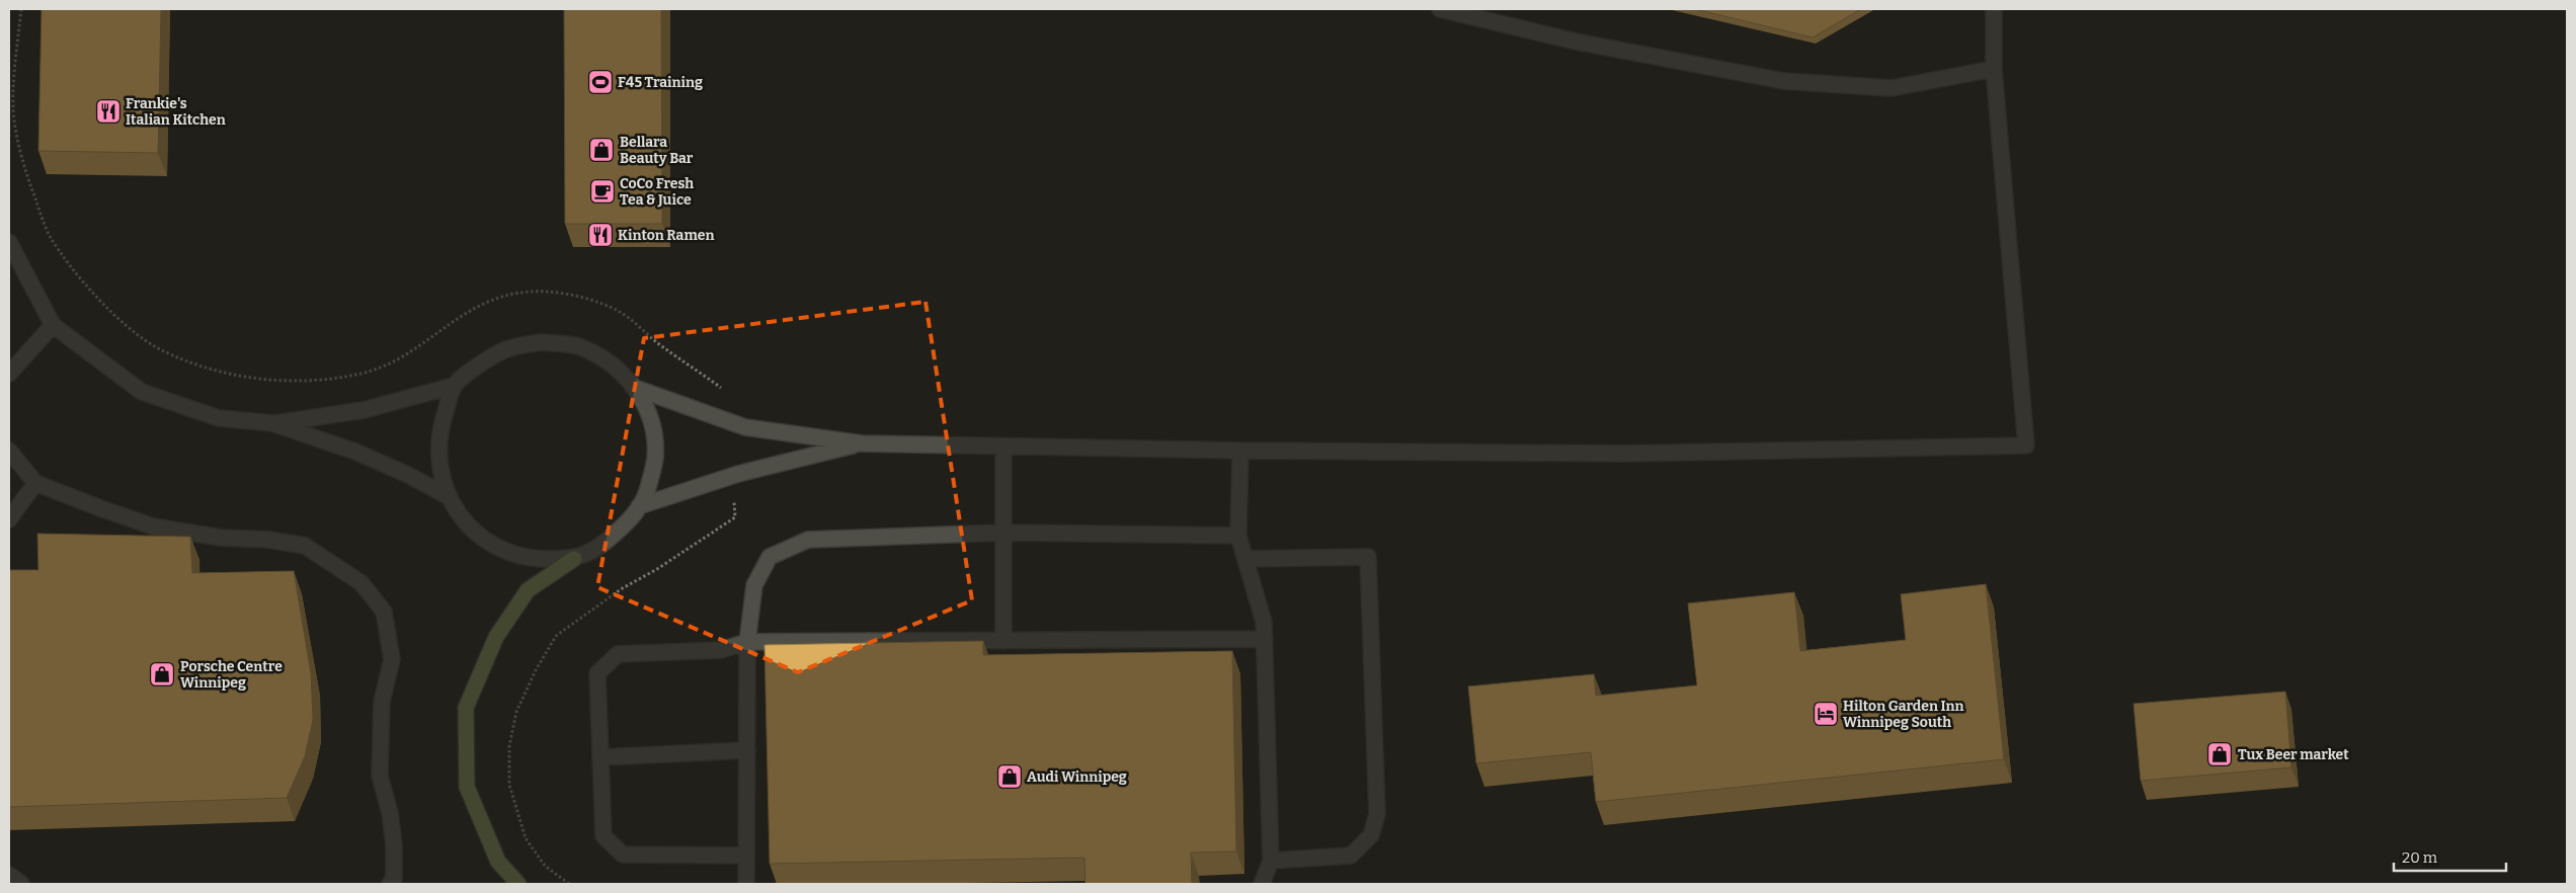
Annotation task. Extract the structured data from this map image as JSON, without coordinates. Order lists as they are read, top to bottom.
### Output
{
  "places": {
    "sports": ["F45 Training"],
    "restaurant": ["Frankie's Italian Kitchen", "Kinton Ramen"],
    "shop": [
      "Bellara Beauty Bar",
      "Porsche Centre Winnipeg",
      "Tux Beer market",
      "Audi Winnipeg"
    ],
    "cafe": ["CoCo Fresh Tea & Juice"],
    "hotel": ["Hilton Garden Inn Winnipeg South"]
  },
  "scale_bar": "20 m"
}
